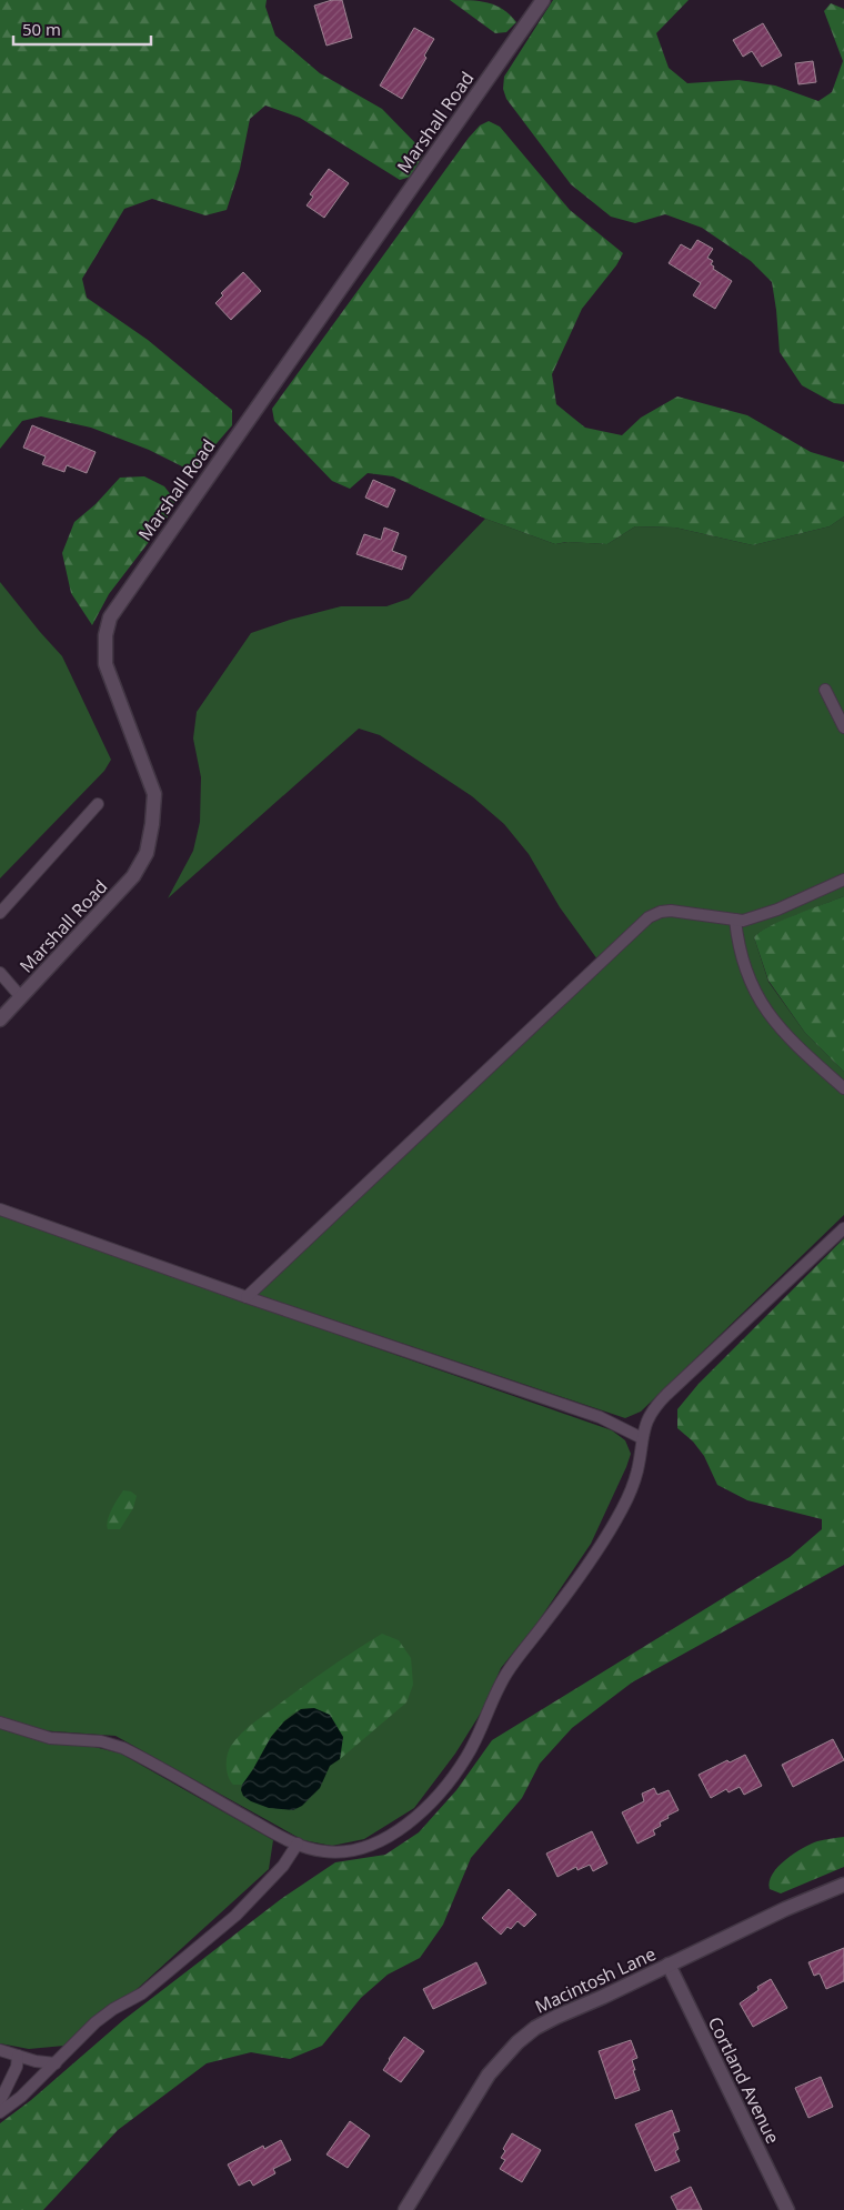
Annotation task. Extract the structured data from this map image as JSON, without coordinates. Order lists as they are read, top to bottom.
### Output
{
  "streets": {
    "street": ["Marshall Road", "Macintosh Lane", "Cortland Avenue"]
  },
  "crossings": [
    ["Macintosh Lane", "Cortland Avenue"]
  ],
  "scale_bar": "50 m"
}
